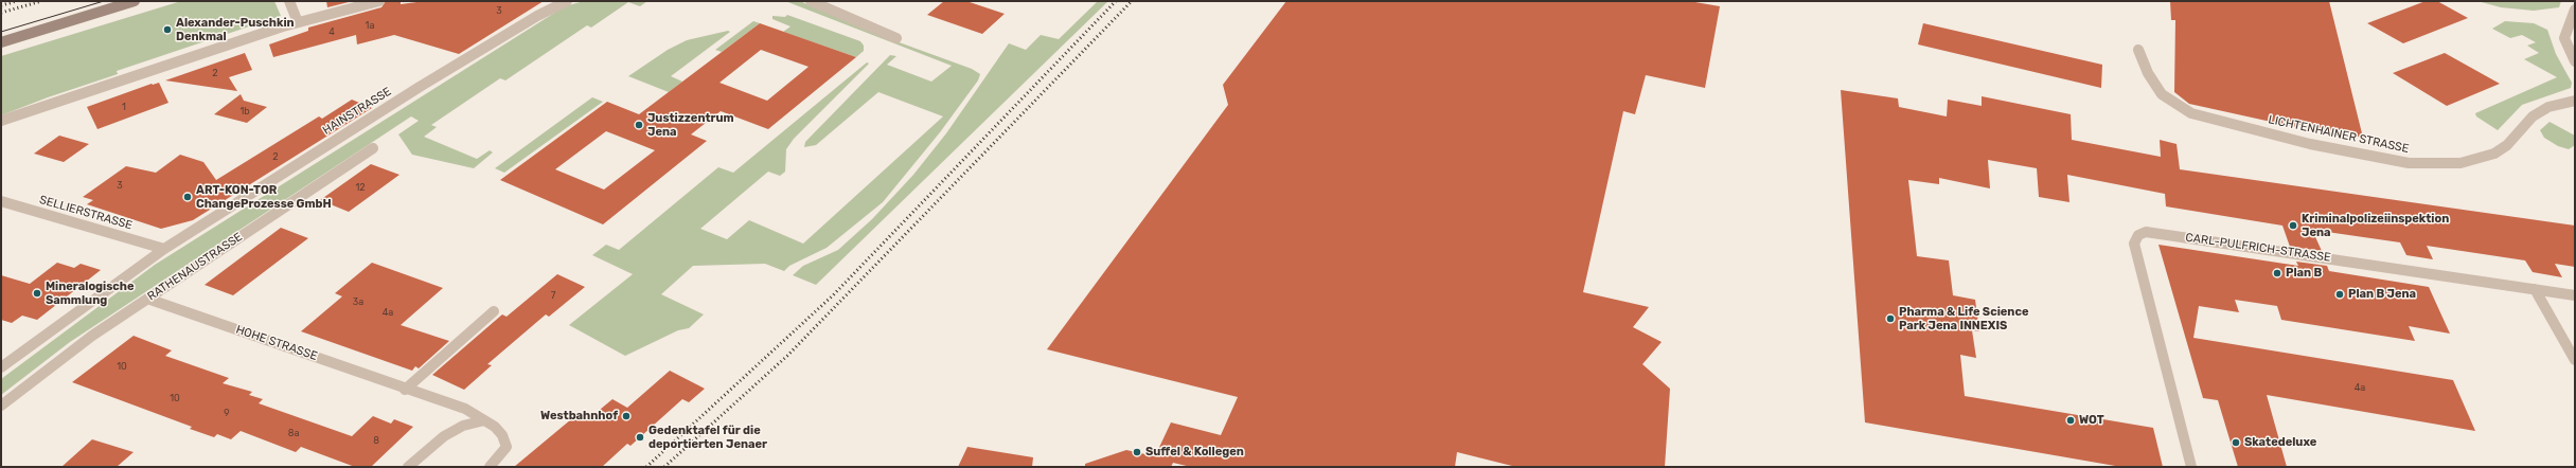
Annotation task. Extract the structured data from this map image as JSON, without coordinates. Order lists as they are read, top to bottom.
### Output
{
  "streets": {
    "street": [
      "HAINSTRASSE",
      "LICHTENHAINER STRASSE",
      "SELLIERSTRASSE",
      "CARL-PULFRICH-STRASSE",
      "RATHENAUSTRASSE",
      "HOHE STRASSE"
    ]
  },
  "crossings": [
    ["HAINSTRASSE", "SELLIERSTRASSE"],
    ["RATHENAUSTRASSE", "HOHE STRASSE"]
  ],
  "places": [
    "Alexander-Puschkin Denkmal",
    "Justizzentrum Jena",
    "ART-KON-TOR ChangeProzesse GmbH",
    "Kriminalpolizeiinspektion Jena",
    "Plan B",
    "Mineralogische Sammlung",
    "Plan B Jena",
    "Pharma & Life Science Park Jena INNEXIS",
    "Westbahnhof",
    "WOT",
    "Gedenktafel für die deportierten Jenaer",
    "Skatedeluxe",
    "Suffel & Kollegen"
  ],
  "house_numbers": [
    "3",
    "1a",
    "4",
    "2",
    "1",
    "1b",
    "2",
    "3",
    "12",
    "7",
    "3a",
    "4a",
    "10",
    "4a",
    "10",
    "9",
    "8a",
    "8"
  ]
}
